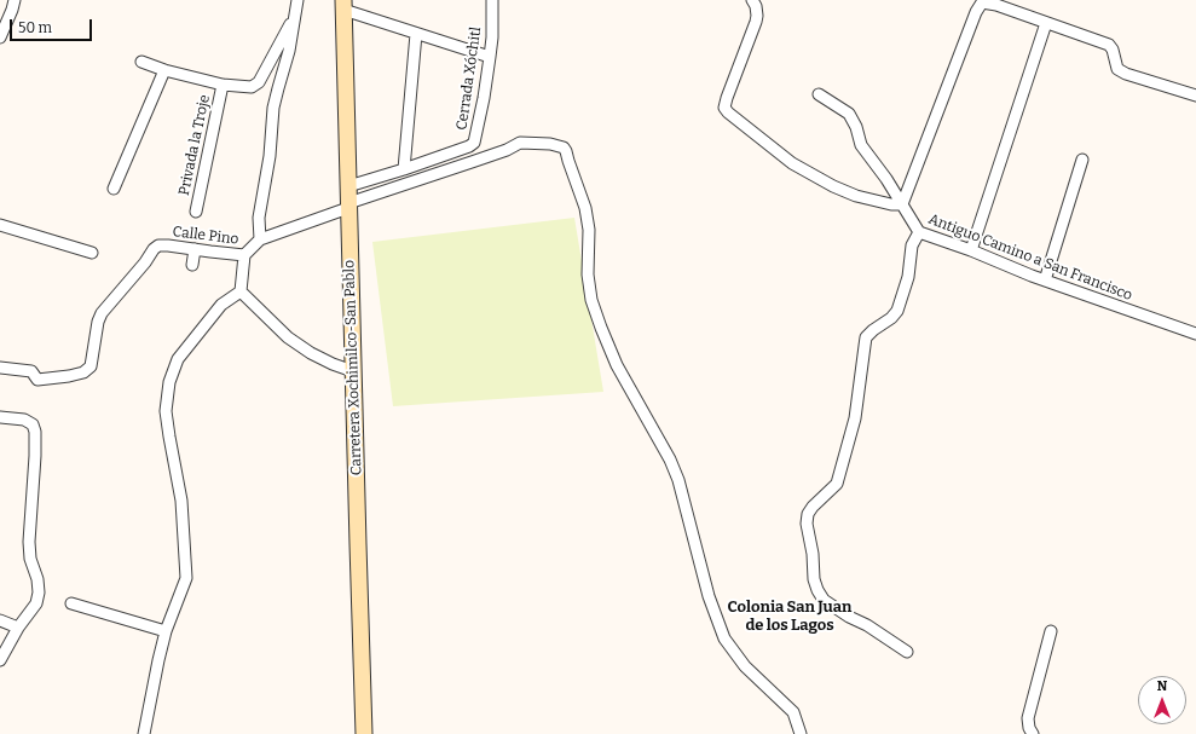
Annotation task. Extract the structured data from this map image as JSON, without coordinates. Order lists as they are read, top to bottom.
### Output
{
  "streets": {
    "street": [
      "Cerrada Xóchitl",
      "Privada la Troje",
      "Calle Pino",
      "Antiguo Camino a San Francisco",
      "Carretera Xochimilco-San Pablo"
    ]
  },
  "crossings": [
    ["Cerrada Xóchitl", "Carretera Xochimilco-San Pablo"],
    ["Calle Pino", "Carretera Xochimilco-San Pablo"]
  ],
  "districts": ["Colonia San Juan de los Lagos"],
  "scale_bar": "50 m",
  "north": "top"
}
